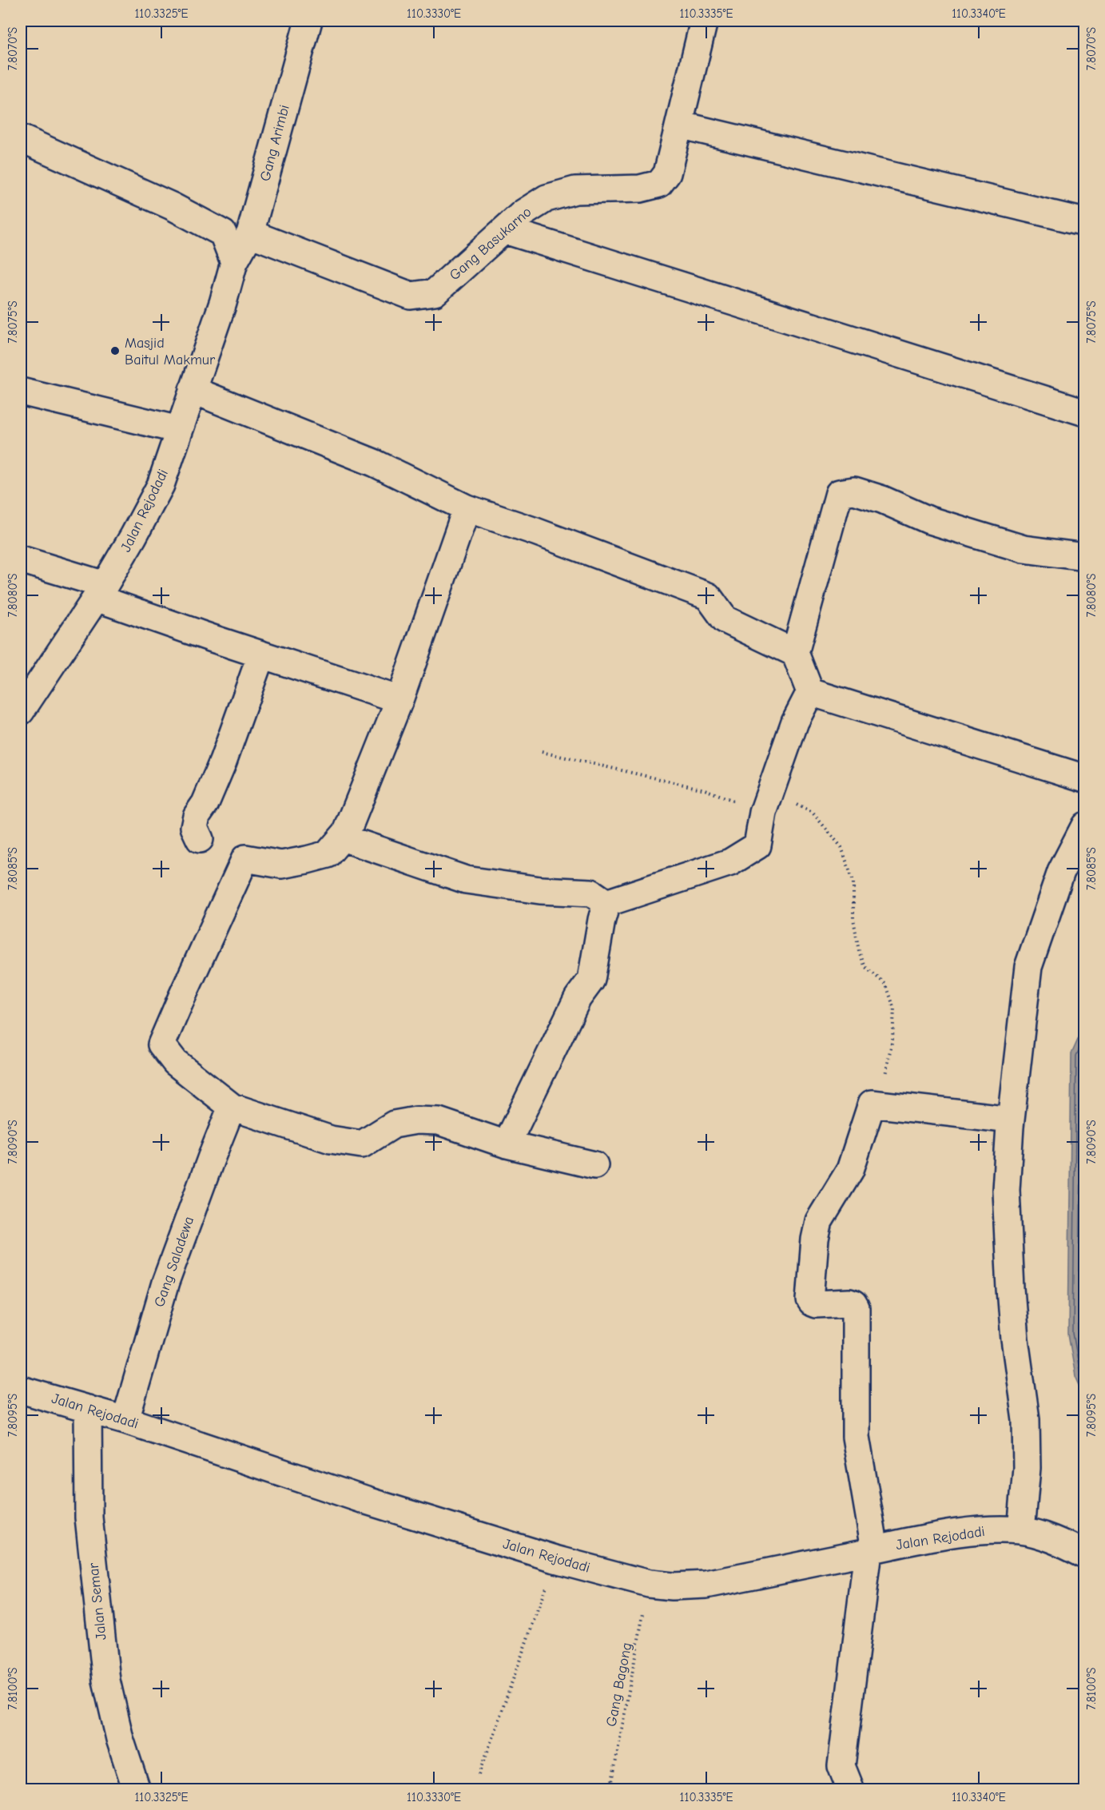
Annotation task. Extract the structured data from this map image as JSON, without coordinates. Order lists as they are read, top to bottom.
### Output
{
  "streets": {
    "street": [
      "Gang Arimbi",
      "Gang Basukarno",
      "Jalan Rejodadi",
      "Gang Saladewa",
      "Jalan Semar"
    ],
    "path": ["Gang Bagong"]
  },
  "crossings": [
    ["Gang Arimbi", "Gang Basukarno"],
    ["Gang Arimbi", "Jalan Rejodadi"],
    ["Jalan Rejodadi", "Gang Saladewa"],
    ["Jalan Rejodadi", "Jalan Semar"],
    ["Jalan Rejodadi", "Gang Bagong"]
  ],
  "places": ["Masjid Baitul Makmur"],
  "coordinates": [
    "110.3325°E",
    "110.3330°E",
    "110.3335°E",
    "110.3340°E",
    "7.8070°S",
    "7.8075°S",
    "7.8080°S",
    "7.8085°S",
    "7.8090°S",
    "7.8095°S",
    "7.8100°S"
  ]
}
